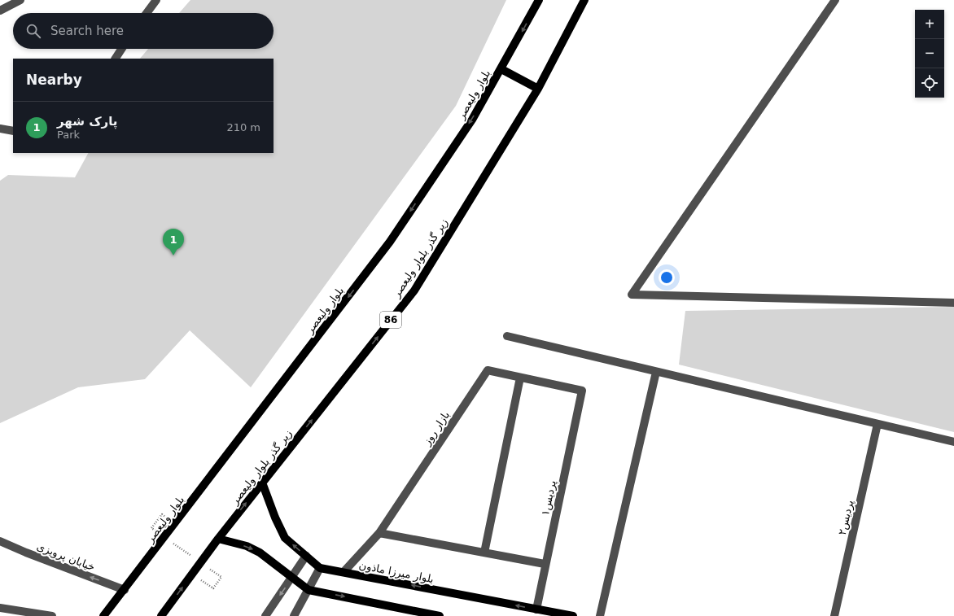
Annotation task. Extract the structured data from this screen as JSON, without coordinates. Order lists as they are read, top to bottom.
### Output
{
  "streets": {
    "main road": [
      "بلوار ولیعصر",
      "زیر گذر بلوار ولیعصر",
      "86",
      "بلوار میرزا ماذون"
    ],
    "street": [
      "بازار روز",
      "پردیس۱",
      "پردیس۲",
      "خیابان پرویزی"
    ]
  },
  "crossings": [
    ["بلوار ولیعصر", "خیابان پرویزی"],
    ["زیر گذر بلوار ولیعصر", "بلوار میرزا ماذون"],
    ["بازار روز", "پردیس۱"],
    ["بازار روز", "بلوار میرزا ماذون"],
    ["پردیس۱", "بلوار میرزا ماذون"]
  ],
  "one_way": ["بلوار ولیعصر", "زیر گذر بلوار ولیعصر"],
  "page": {
    "map_buttons": ["+", "−"],
    "search": "Search here",
    "heading": "Nearby",
    "list": [
      {
        "mark": "1",
        "name": "پارک شهر",
        "note": "Park",
        "value": "210 m"
      }
    ],
    "pins": "1"
  }
}
